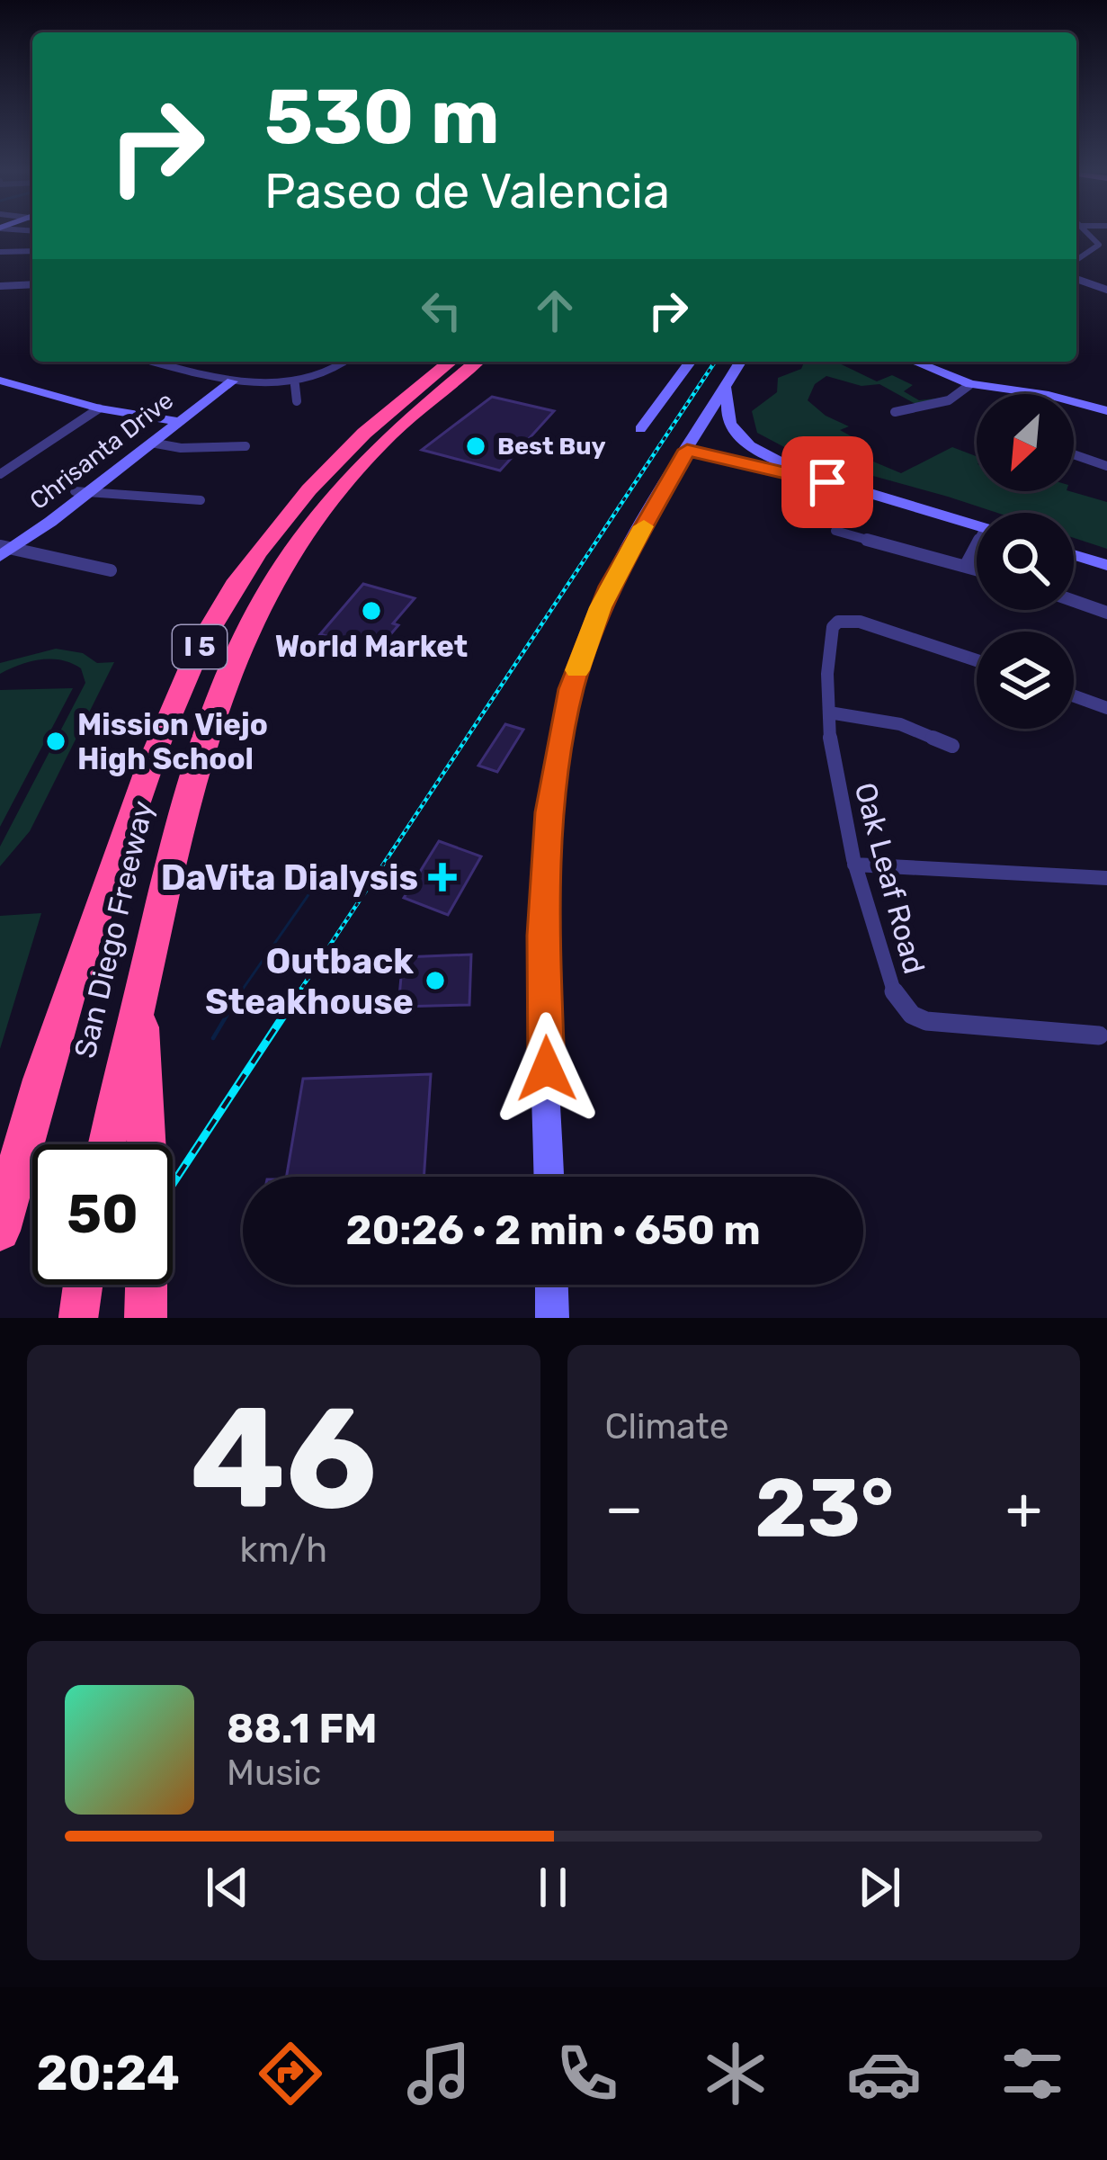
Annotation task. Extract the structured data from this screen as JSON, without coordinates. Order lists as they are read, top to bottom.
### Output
{
  "streets": {
    "highway": ["I 5", "San Diego Freeway"],
    "main road": ["Chrisanta Drive"],
    "street": ["Oak Leaf Road"]
  },
  "places": {
    "other": [
      "Best Buy",
      "World Market",
      "Mission Viejo High School",
      "Outback Steakhouse"
    ],
    "health": ["DaVita Dialysis"]
  },
  "north": "bottom left",
  "page": {
    "turn": ["530 m", "Paseo de Valencia"],
    "limit": "50",
    "trip": "20:26 · 2 min · 650 m",
    "tile": [
      ["46", "km/h"],
      "Climate"
    ],
    "heat": ["−", "23°", "+"],
    "song": ["88.1 FM", "Music"],
    "tabs": "20:24"
  }
}
